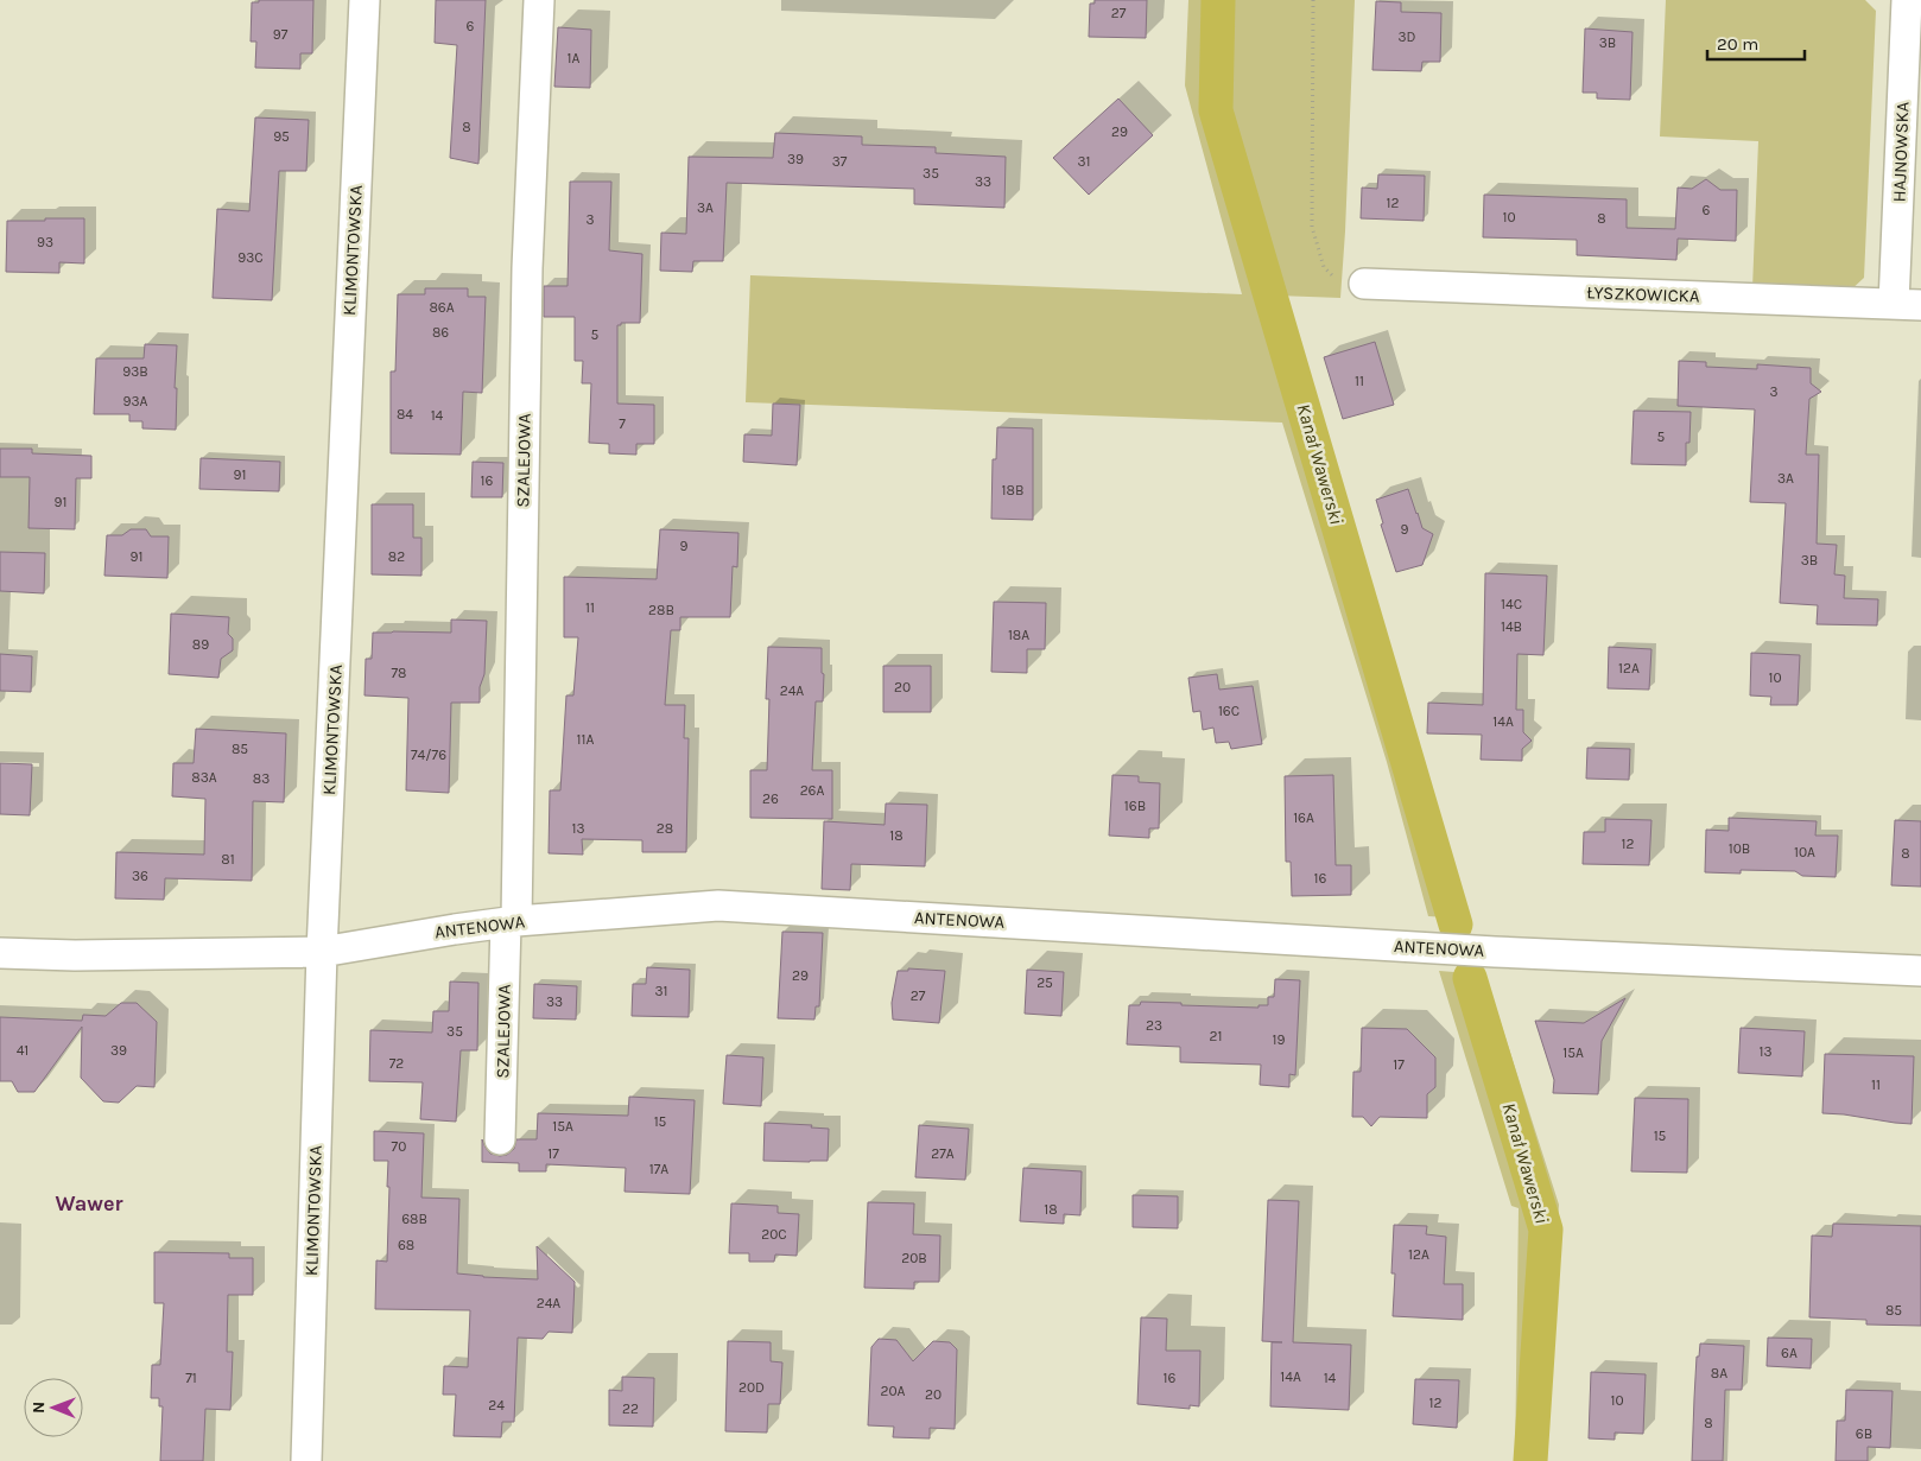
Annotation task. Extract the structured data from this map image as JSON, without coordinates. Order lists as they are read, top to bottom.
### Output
{
  "streets": {
    "street": [
      "HAJNOWSKA",
      "KLIMONTOWSKA",
      "ŁYSZKOWICKA",
      "SZALEJOWA",
      "ANTENOWA"
    ]
  },
  "crossings": [
    ["HAJNOWSKA", "ŁYSZKOWICKA"],
    ["KLIMONTOWSKA", "ANTENOWA"],
    ["SZALEJOWA", "ANTENOWA"]
  ],
  "districts": ["Wawer"],
  "water": ["Kanał Wawerski"],
  "house_numbers": [
    "27",
    "6",
    "97",
    "3D",
    "3B",
    "1A",
    "8",
    "29",
    "95",
    "39",
    "37",
    "31",
    "35",
    "33",
    "12",
    "3A",
    "6",
    "10",
    "8",
    "3",
    "93",
    "93C",
    "86A",
    "86",
    "5",
    "93B",
    "11",
    "3",
    "93A",
    "84",
    "14",
    "7",
    "5",
    "91",
    "3A",
    "16",
    "18B",
    "91",
    "9",
    "9",
    "91",
    "82",
    "3B",
    "14C",
    "11",
    "28B",
    "14B",
    "18A",
    "89",
    "12A",
    "78",
    "10",
    "20",
    "24A",
    "16C",
    "14A",
    "11A",
    "85",
    "74/76",
    "83A",
    "83",
    "26A",
    "26",
    "16B",
    "16A",
    "13",
    "28",
    "18",
    "12",
    "10B",
    "10A",
    "8",
    "81",
    "36",
    "16",
    "29",
    "25",
    "31",
    "27",
    "33",
    "23",
    "35",
    "21",
    "19",
    "41",
    "39",
    "13",
    "15A",
    "72",
    "17",
    "11",
    "15",
    "15A",
    "15",
    "70",
    "17",
    "27A",
    "17A",
    "18",
    "68B",
    "20C",
    "68",
    "12A",
    "20B",
    "24A",
    "85",
    "6A",
    "8A",
    "14A",
    "71",
    "16",
    "14",
    "20D",
    "20A",
    "20",
    "10",
    "12",
    "24",
    "22",
    "8",
    "6B"
  ],
  "scale_bar": "20 m",
  "north": "left"
}
